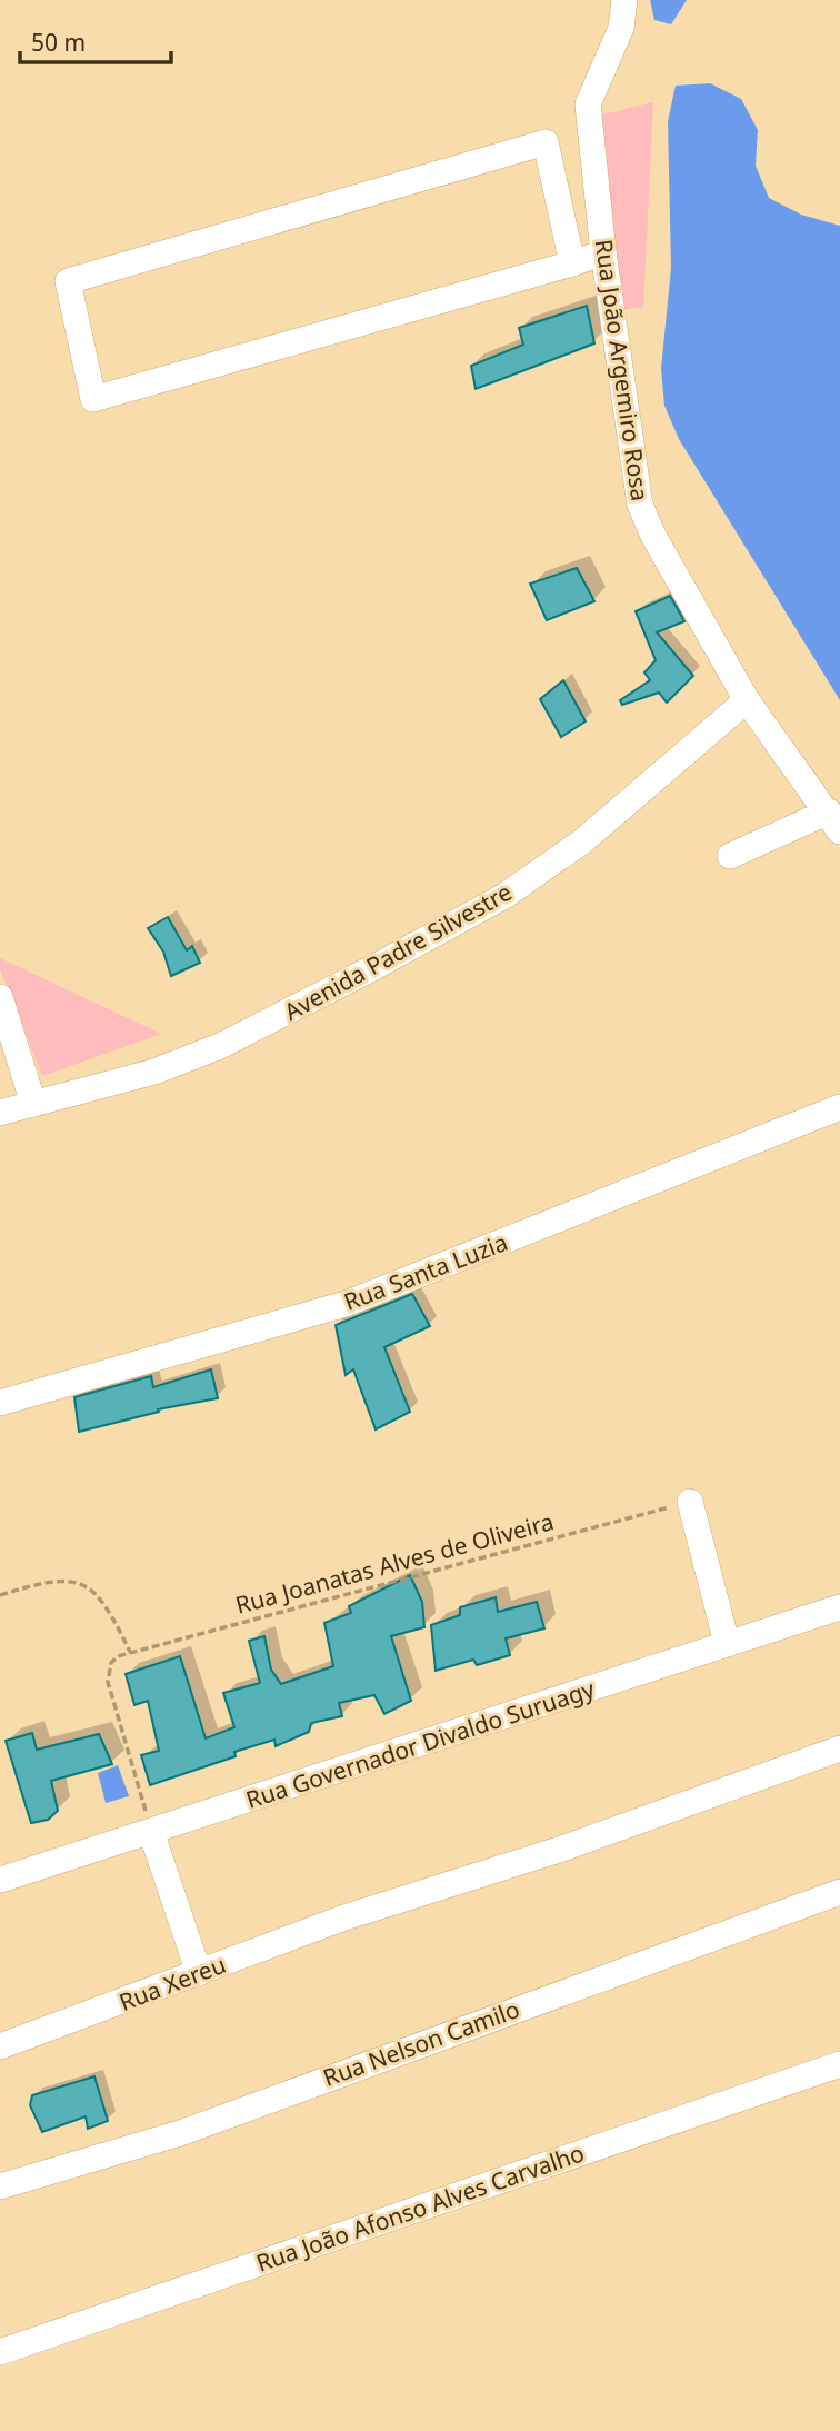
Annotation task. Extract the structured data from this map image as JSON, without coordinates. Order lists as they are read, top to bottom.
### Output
{
  "streets": {
    "street": [
      "Rua João Argemiro Rosa",
      "Avenida Padre Silvestre",
      "Rua Santa Luzia",
      "Rua Governador Divaldo Suruagy",
      "Rua Xereu",
      "Rua Nelson Camilo",
      "Rua João Afonso Alves Carvalho"
    ],
    "path": ["Rua Joanatas Alves de Oliveira"]
  },
  "crossings": [
    ["Rua João Argemiro Rosa", "Avenida Padre Silvestre"],
    ["Rua Joanatas Alves de Oliveira", "Rua Governador Divaldo Suruagy"]
  ],
  "scale_bar": "50 m"
}
